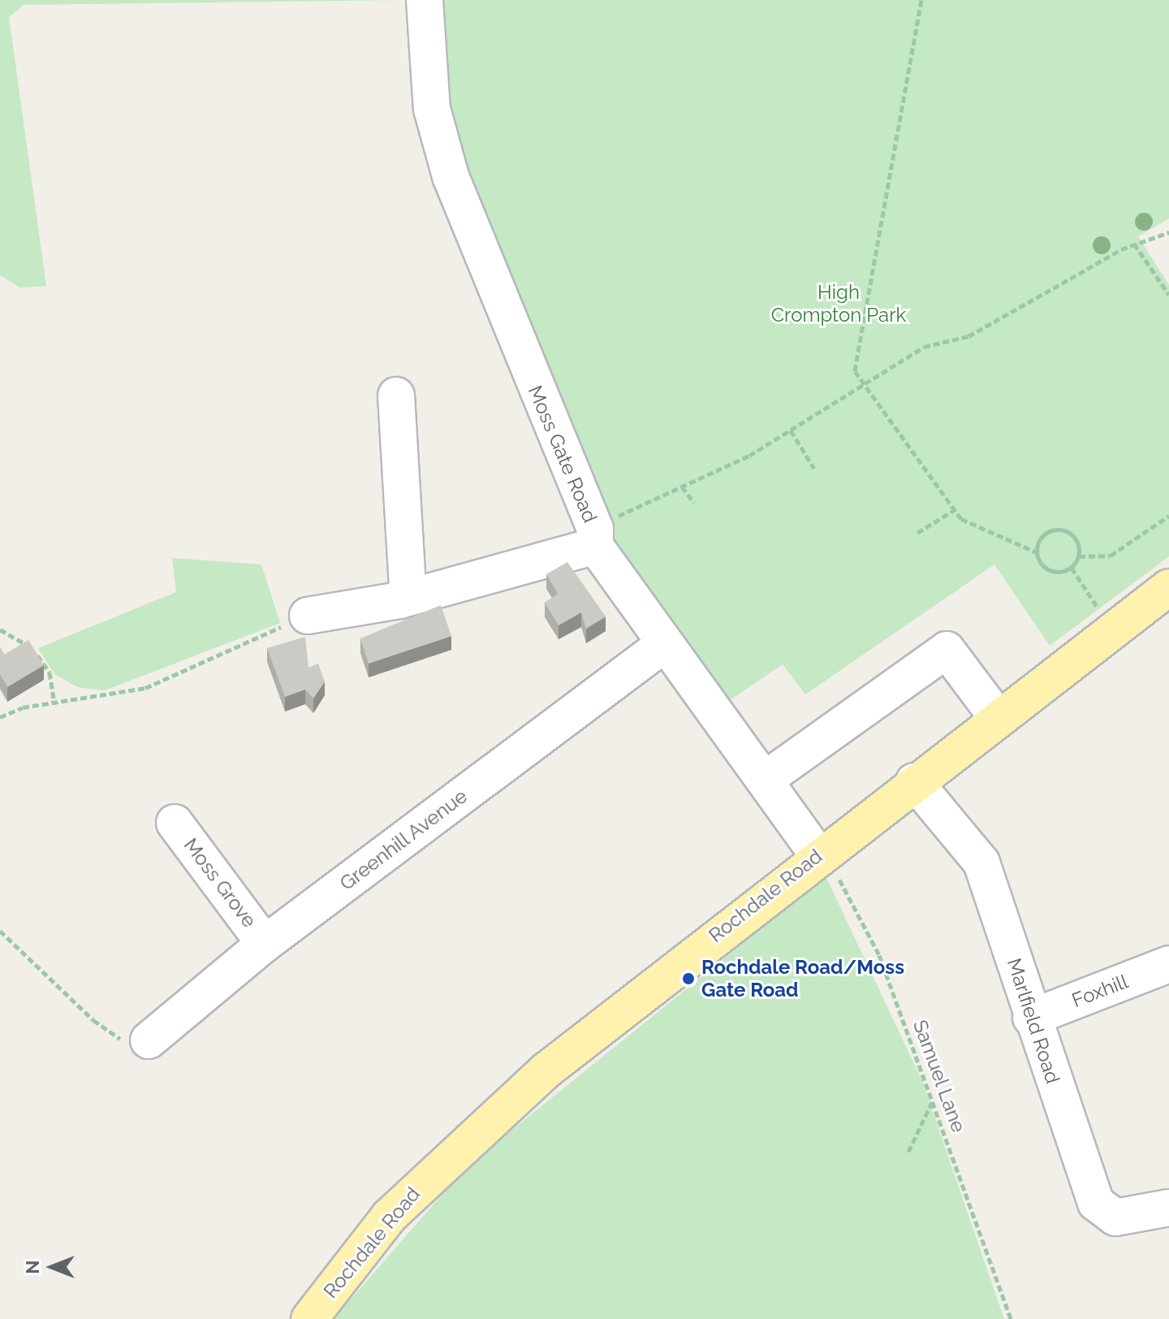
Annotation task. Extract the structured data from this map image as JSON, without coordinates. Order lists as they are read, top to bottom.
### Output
{
  "streets": {
    "main road": ["Rochdale Road"],
    "street": [
      "Moss Gate Road",
      "Greenhill Avenue",
      "Moss Grove",
      "Foxhill",
      "Marlfield Road"
    ],
    "path": ["Samuel Lane"]
  },
  "crossings": [
    ["Moss Gate Road", "Greenhill Avenue"],
    ["Moss Gate Road", "Rochdale Road"],
    ["Moss Gate Road", "Samuel Lane"],
    ["Greenhill Avenue", "Moss Grove"],
    ["Rochdale Road", "Marlfield Road"],
    ["Rochdale Road", "Samuel Lane"],
    ["Foxhill", "Marlfield Road"]
  ],
  "parks": ["High Crompton Park"],
  "places": ["Rochdale Road/Moss Gate Road"],
  "north": "left"
}
